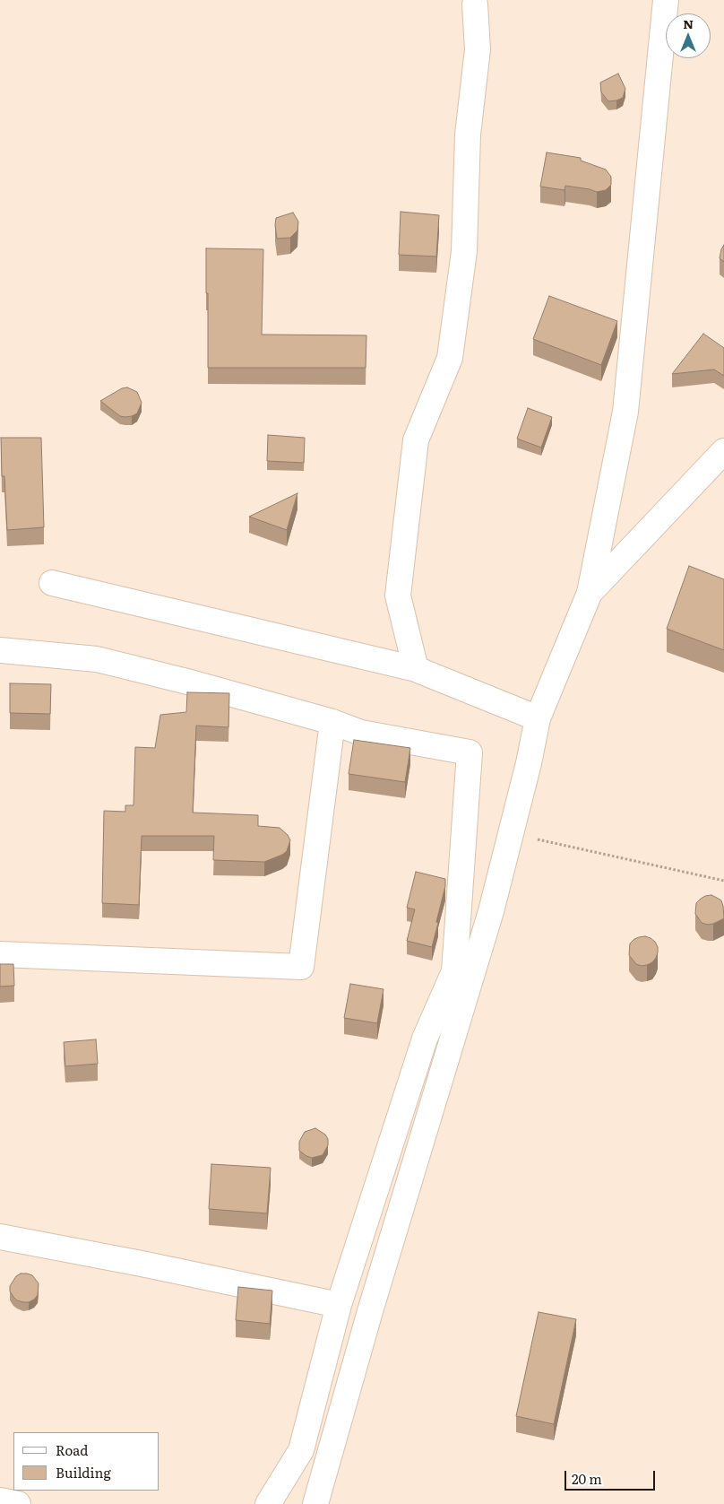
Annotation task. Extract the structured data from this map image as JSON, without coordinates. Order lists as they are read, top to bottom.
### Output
{
  "legend": ["Road", "Building"],
  "scale_bar": "20 m",
  "north": "top"
}
